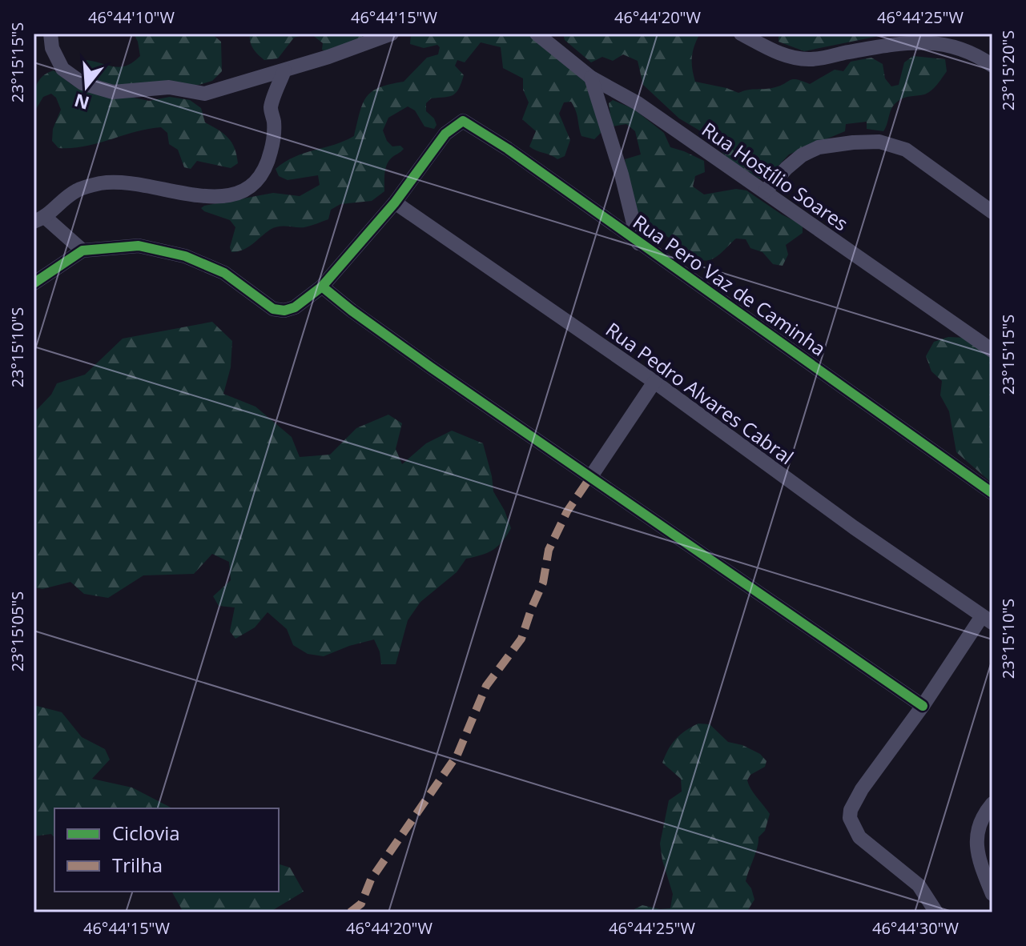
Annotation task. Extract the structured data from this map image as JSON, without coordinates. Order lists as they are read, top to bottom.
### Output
{
  "streets": {
    "street": ["Rua Hostílio Soares", "Rua Pero Vaz de Caminha", "Rua Pedro Alvares Cabral"]
  },
  "crossings": [
    ["Rua Pero Vaz de Caminha", "Rua Pedro Alvares Cabral"]
  ],
  "legend": ["Ciclovia", "Trilha"],
  "north": "bottom",
  "coordinates": [
    "46°44'10\"W",
    "46°44'15\"W",
    "46°44'20\"W",
    "46°44'25\"W",
    "23°15'15\"S",
    "23°15'20\"S",
    "23°15'10\"S",
    "23°15'05\"S",
    "46°44'30\"W"
  ]
}
